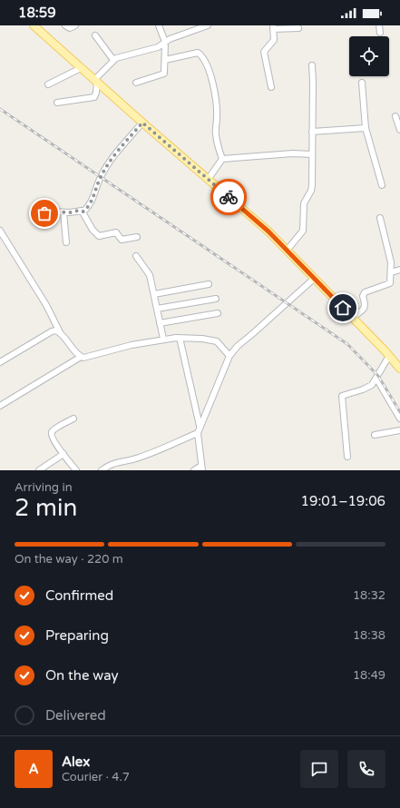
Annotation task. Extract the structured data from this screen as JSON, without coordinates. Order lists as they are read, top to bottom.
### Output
{
  "page": {
    "status": "18:59",
    "heading": ["2 min", "Arriving in", "19:01–19:06"],
    "panel": ["Alex", "Courier · 4.7"],
    "bar": "On the way · 220 m",
    "list": [
      ["Confirmed", "18:32"],
      ["Preparing", "18:38"],
      ["On the way", "18:49"],
      "Delivered"
    ],
    "round": "A"
  }
}
